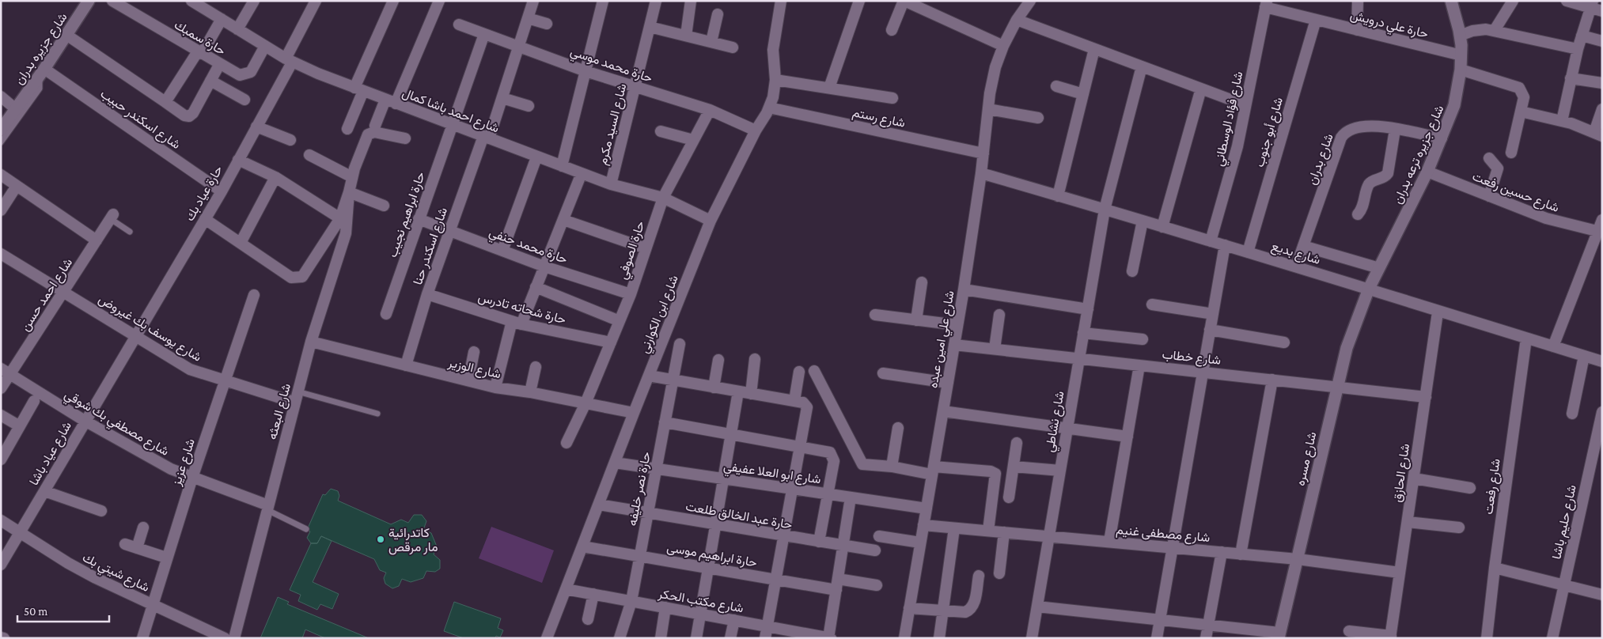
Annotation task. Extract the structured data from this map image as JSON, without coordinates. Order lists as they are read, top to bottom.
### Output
{
  "streets": {
    "street": [
      "حارة علي درويش",
      "حارة سمبك",
      "شارع جزيره بدران",
      "حارة محمد موسي",
      "شارع احمد باشا كمال",
      "شارع رستم",
      "شارع اسكندر حبيب",
      "شارع فؤاد الوسطاني",
      "شارع السيد مكرم",
      "شارع أبو جنوب",
      "شارع جزيره ترعه بدران",
      "شارع بدران",
      "شارع حسين رفعت",
      "حارة عياد بك",
      "حارة ابراهيم نجيب",
      "حارة محمد حنفي",
      "شارع اسكندر حنا",
      "حارة الصوفي",
      "شارع بديع",
      "شارع احمد حسن",
      "حارة شحاته تادرس",
      "شارع ابن الكوارني",
      "شارع يوسف بك غيروض",
      "شارع علي امين عبده",
      "شارع خطاب",
      "شارع الوزير",
      "شارع البعثه",
      "شارع نشاطي",
      "شارع مصطفي بك شوقي",
      "شارع عياد باشا",
      "شارع مسره",
      "شارع عزيز",
      "شارع ابو العلا عفيفي",
      "شارع الحازق",
      "شارع رفعت",
      "حارة نصر خليفه",
      "حارة عبد الخالق طلعت",
      "شارع حليم باشا",
      "شارع مصطفى غنيم",
      "حارة ابراهيم موسى",
      "شارع شيتي بك",
      "شارع مكتب الحكر"
    ]
  },
  "crossings": [
    ["حارة علي درويش", "شارع فؤاد الوسطاني"],
    ["حارة علي درويش", "شارع أبو جنوب"],
    ["حارة علي درويش", "شارع جزيره ترعه بدران"],
    ["حارة سمبك", "شارع احمد باشا كمال"],
    ["شارع جزيره بدران", "شارع اسكندر حبيب"],
    ["حارة محمد موسي", "شارع السيد مكرم"],
    ["حارة محمد موسي", "حارة ابراهيم نجيب"],
    ["حارة محمد موسي", "شارع اسكندر حنا"],
    ["حارة محمد موسي", "حارة الصوفي"],
    ["حارة محمد موسي", "شارع ابن الكوارني"],
    ["شارع احمد باشا كمال", "شارع السيد مكرم"],
    ["شارع احمد باشا كمال", "حارة عياد بك"],
    ["شارع احمد باشا كمال", "حارة ابراهيم نجيب"],
    ["شارع احمد باشا كمال", "شارع اسكندر حنا"],
    ["شارع احمد باشا كمال", "حارة الصوفي"],
    ["شارع احمد باشا كمال", "شارع ابن الكوارني"],
    ["شارع رستم", "شارع ابن الكوارني"],
    ["شارع رستم", "شارع علي امين عبده"],
    ["شارع اسكندر حبيب", "حارة عياد بك"],
    ["شارع فؤاد الوسطاني", "شارع بديع"],
    ["شارع أبو جنوب", "شارع بديع"],
    ["شارع جزيره ترعه بدران", "شارع بدران"],
    ["شارع جزيره ترعه بدران", "شارع حسين رفعت"],
    ["شارع جزيره ترعه بدران", "شارع بديع"],
    ["شارع جزيره ترعه بدران", "شارع مسره"],
    ["شارع بدران", "شارع بديع"],
    ["حارة عياد بك", "شارع يوسف بك غيروض"],
    ["حارة عياد بك", "شارع عياد باشا"],
    ["حارة ابراهيم نجيب", "حارة محمد حنفي"],
    ["حارة محمد حنفي", "شارع اسكندر حنا"],
    ["حارة محمد حنفي", "حارة الصوفي"],
    ["شارع اسكندر حنا", "حارة شحاته تادرس"],
    ["شارع اسكندر حنا", "شارع الوزير"],
    ["حارة الصوفي", "حارة شحاته تادرس"],
    ["حارة الصوفي", "شارع الوزير"],
    ["شارع بديع", "شارع علي امين عبده"],
    ["شارع بديع", "شارع نشاطي"],
    ["شارع بديع", "شارع مسره"],
    ["شارع بديع", "شارع الحازق"],
    ["شارع بديع", "شارع رفعت"],
    ["شارع احمد حسن", "شارع يوسف بك غيروض"],
    ["شارع احمد حسن", "شارع مصطفي بك شوقي"],
    ["شارع ابن الكوارني", "شارع الوزير"],
    ["شارع ابن الكوارني", "شارع ابو العلا عفيفي"],
    ["شارع ابن الكوارني", "حارة عبد الخالق طلعت"],
    ["شارع ابن الكوارني", "حارة ابراهيم موسى"],
    ["شارع ابن الكوارني", "شارع مكتب الحكر"],
    ["شارع يوسف بك غيروض", "شارع البعثه"],
    ["شارع يوسف بك غيروض", "شارع عياد باشا"],
    ["شارع يوسف بك غيروض", "شارع عزيز"],
    ["شارع علي امين عبده", "شارع خطاب"],
    ["شارع علي امين عبده", "شارع ابو العلا عفيفي"],
    ["شارع علي امين عبده", "شارع مصطفى غنيم"],
    ["شارع خطاب", "شارع نشاطي"],
    ["شارع خطاب", "شارع مسره"],
    ["شارع خطاب", "شارع الحازق"],
    ["شارع الوزير", "شارع البعثه"],
    ["شارع البعثه", "شارع مصطفي بك شوقي"],
    ["شارع نشاطي", "شارع مصطفى غنيم"],
    ["شارع مصطفي بك شوقي", "شارع عياد باشا"],
    ["شارع مصطفي بك شوقي", "شارع عزيز"],
    ["شارع عياد باشا", "شارع شيتي بك"],
    ["شارع مسره", "شارع مصطفى غنيم"],
    ["شارع عزيز", "شارع شيتي بك"],
    ["شارع ابو العلا عفيفي", "حارة نصر خليفه"],
    ["شارع الحازق", "شارع مصطفى غنيم"],
    ["حارة نصر خليفه", "حارة عبد الخالق طلعت"],
    ["حارة نصر خليفه", "حارة ابراهيم موسى"],
    ["حارة نصر خليفه", "شارع مكتب الحكر"]
  ],
  "places": ["كاتدرائية مار مرقص"],
  "scale_bar": "50 m"
}
